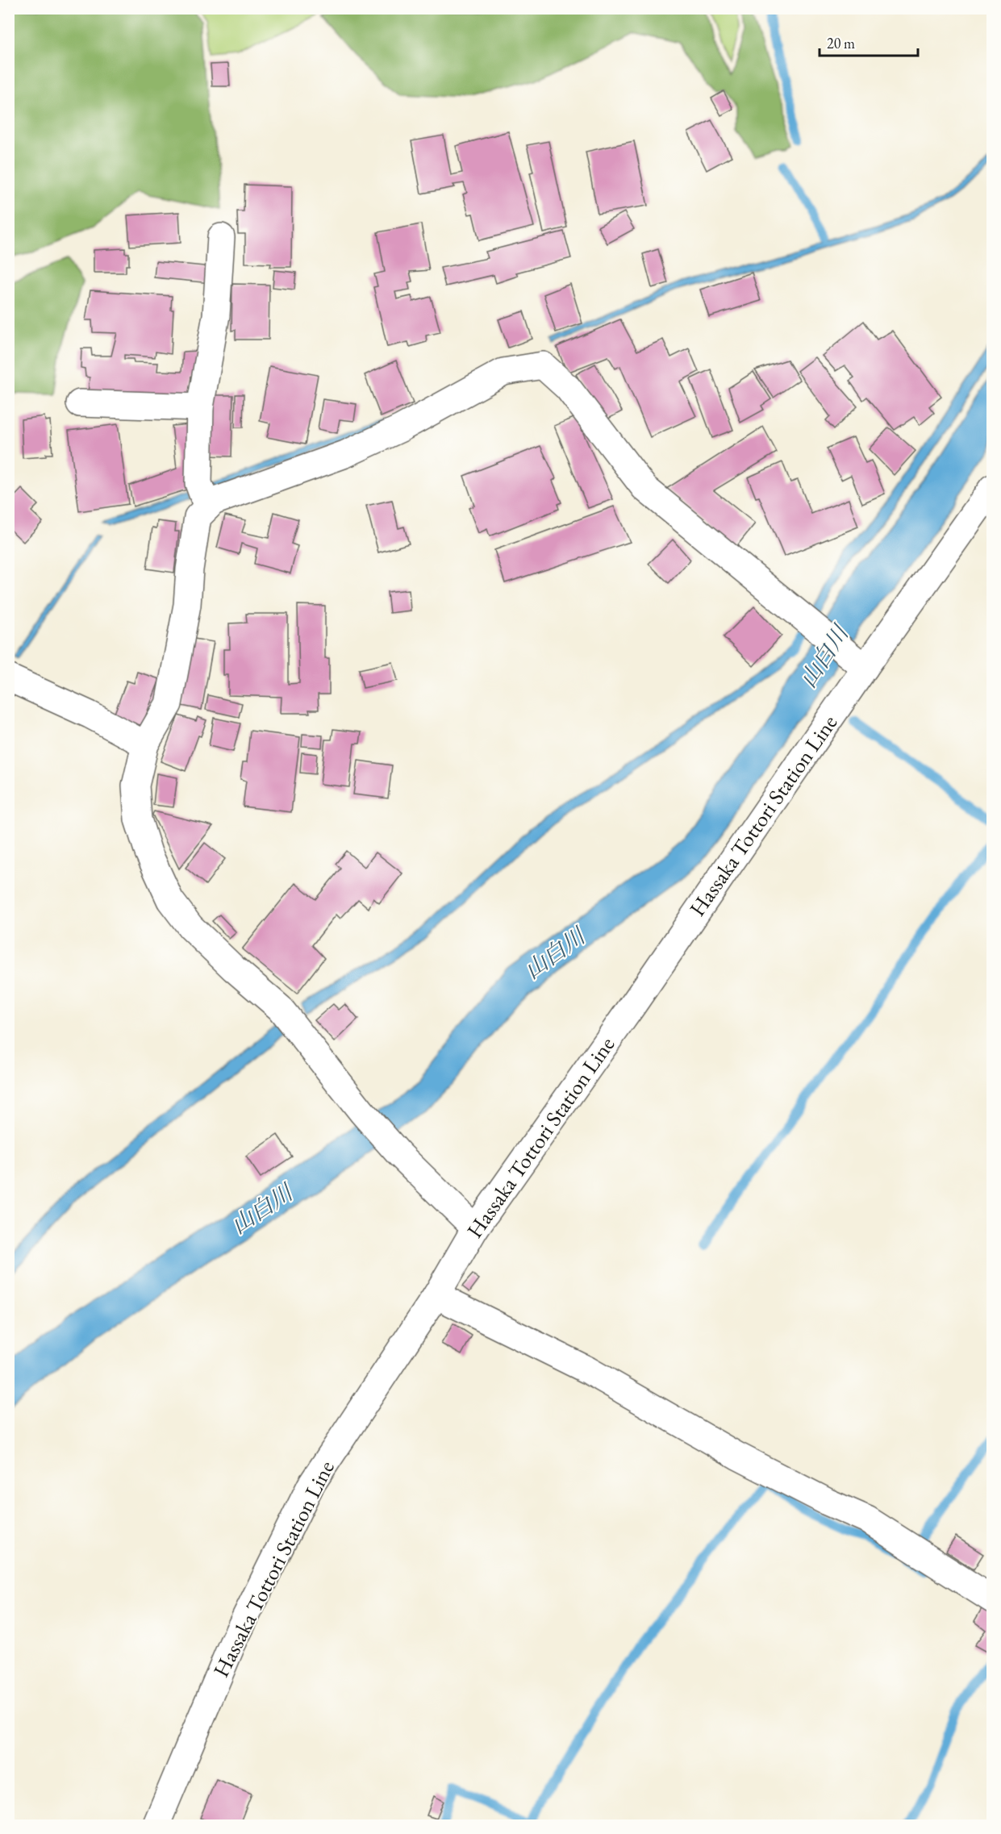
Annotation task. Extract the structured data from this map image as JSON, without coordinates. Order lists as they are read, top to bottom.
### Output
{
  "streets": {
    "street": ["Hassaka Tottori Station Line"]
  },
  "water": ["山白川"],
  "scale_bar": "20 m"
}
